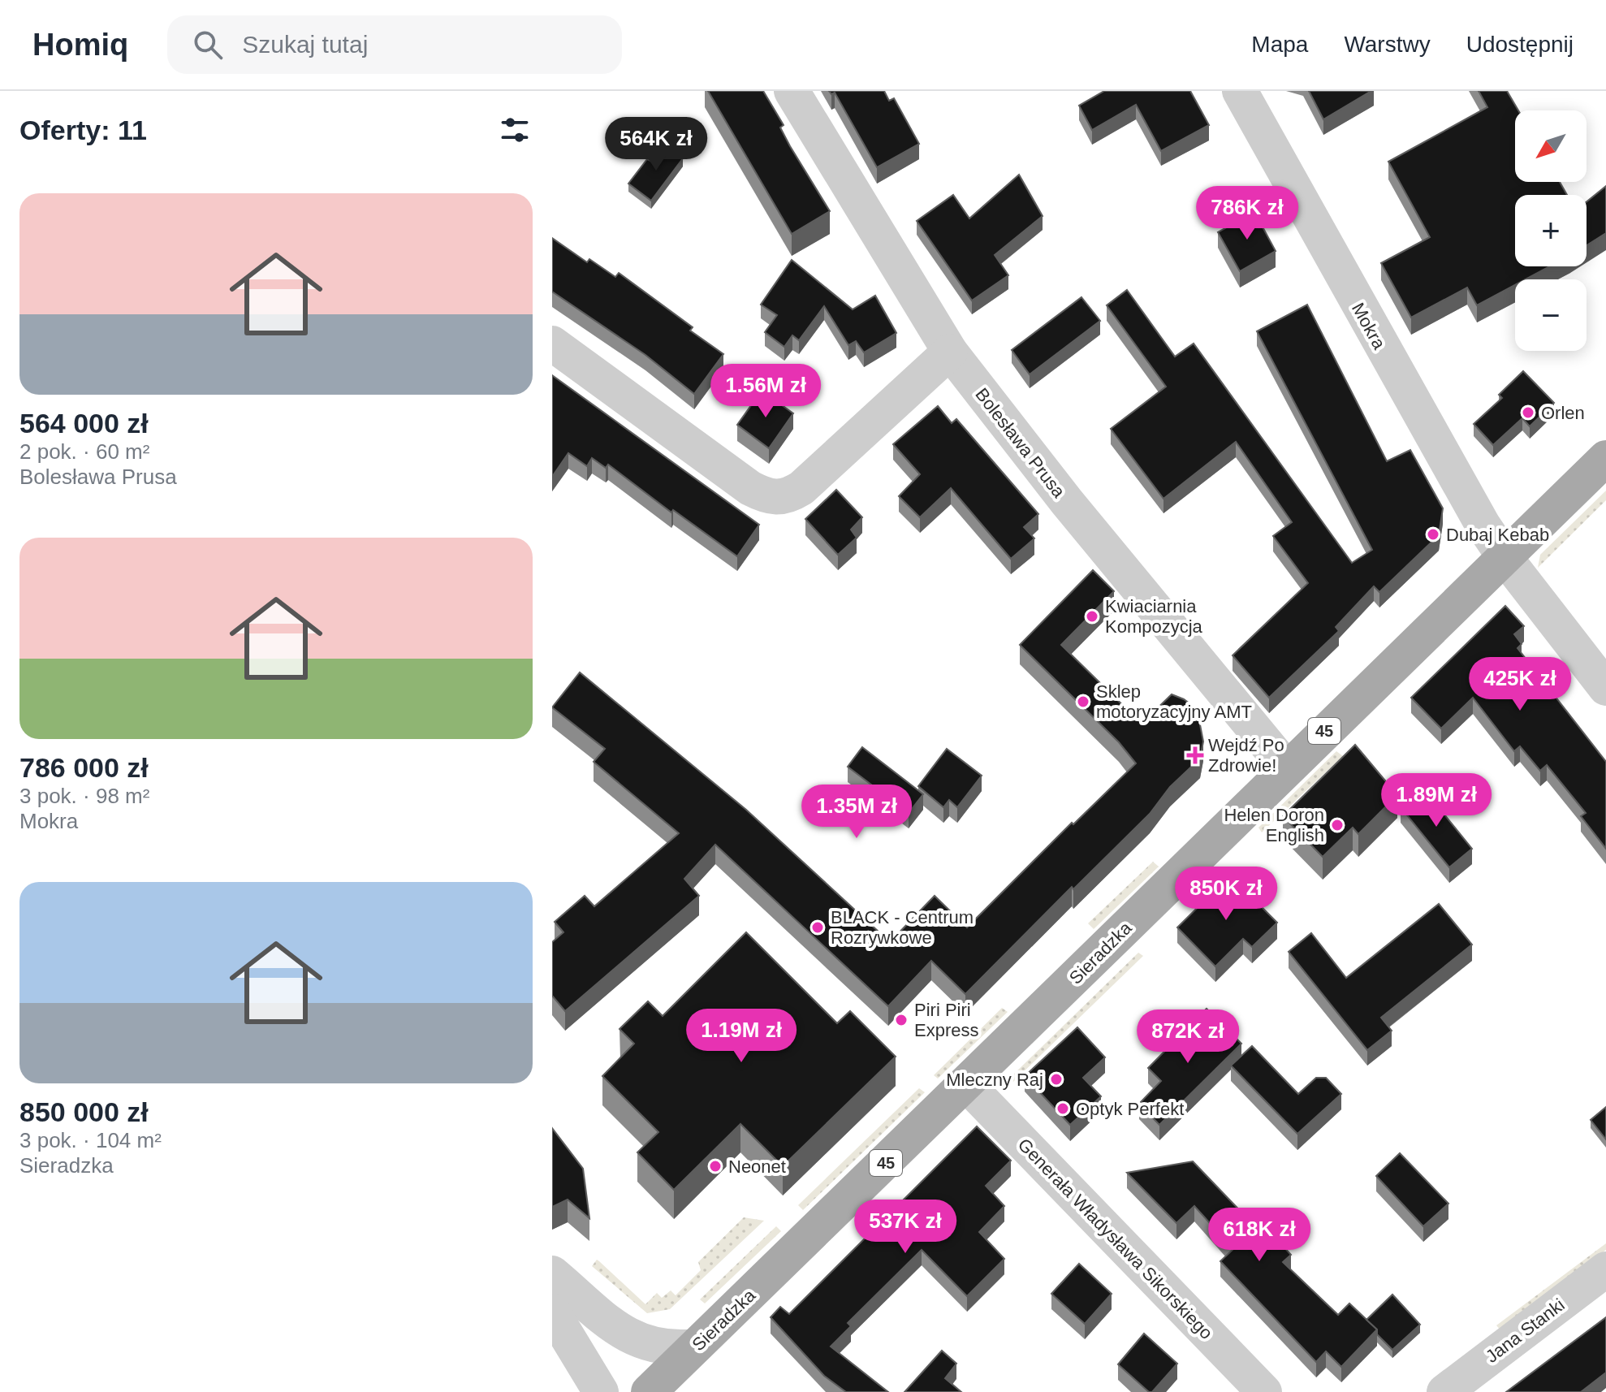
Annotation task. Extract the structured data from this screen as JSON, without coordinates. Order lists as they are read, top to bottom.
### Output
{
  "streets": {
    "main road": ["45", "Sieradzka"],
    "street": [
      "Mokra",
      "Bolesława Prusa",
      "Generała Władysława Sikorskiego",
      "Jana Stanki"
    ]
  },
  "crossings": [
    ["Mokra", "Sieradzka"],
    ["Bolesława Prusa", "Sieradzka"],
    ["Sieradzka", "Generała Władysława Sikorskiego"]
  ],
  "places": {
    "other": [
      "Orlen",
      "Dubaj Kebab",
      "Kwiaciarnia Kompozycja",
      "Sklep motoryzacyjny AMT",
      "Helen Doron English",
      "BLACK - Centrum Rozrywkowe",
      "Piri Piri Express",
      "Mleczny Raj",
      "Optyk Perfekt",
      "Neonet"
    ],
    "health": ["Wejdź Po Zdrowie!"]
  },
  "north": "bottom left",
  "page": {
    "header": "Homiq",
    "search": "Szukaj tutaj",
    "nav": ["Mapa", "Warstwy", "Udostępnij"],
    "heading": "Oferty: 11",
    "map_buttons": ["+", "−"],
    "price": [
      "564K zł",
      "786K zł",
      "1.56M zł",
      "425K zł",
      "1.89M zł",
      "1.35M zł",
      "850K zł",
      "1.19M zł",
      "872K zł",
      "537K zł",
      "618K zł"
    ],
    "list": [
      {
        "name": "564 000 zł",
        "note": "2 pok. · 60 m² · Bolesława Prusa"
      },
      {
        "name": "786 000 zł",
        "note": "3 pok. · 98 m² · Mokra"
      },
      {
        "name": "850 000 zł",
        "note": "3 pok. · 104 m² · Sieradzka"
      }
    ]
  }
}
